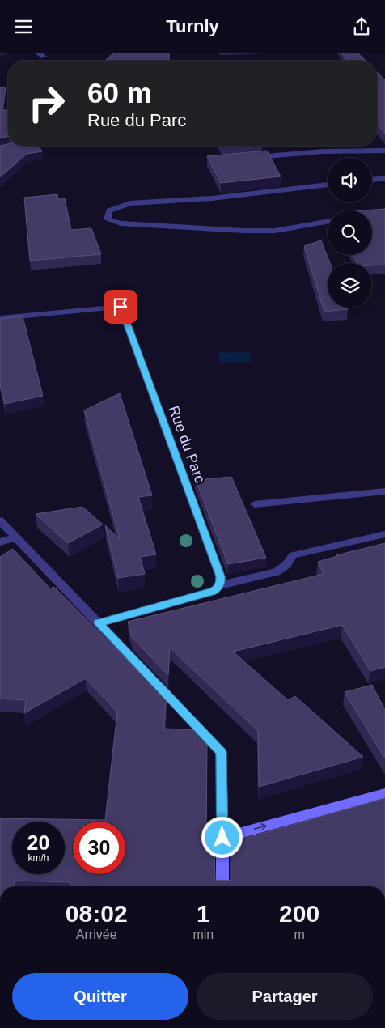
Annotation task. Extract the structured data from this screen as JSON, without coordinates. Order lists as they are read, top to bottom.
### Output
{
  "streets": {
    "street": ["Rue du Parc"]
  },
  "page": {
    "header": "Turnly",
    "turn": ["60 m", "Rue du Parc"],
    "speed": "20 km/h",
    "limit": "30",
    "eta": [
      "08:02",
      "Arrivée",
      "1",
      "min",
      "200",
      "m"
    ],
    "buttons": ["Quitter", "Partager"]
  }
}
